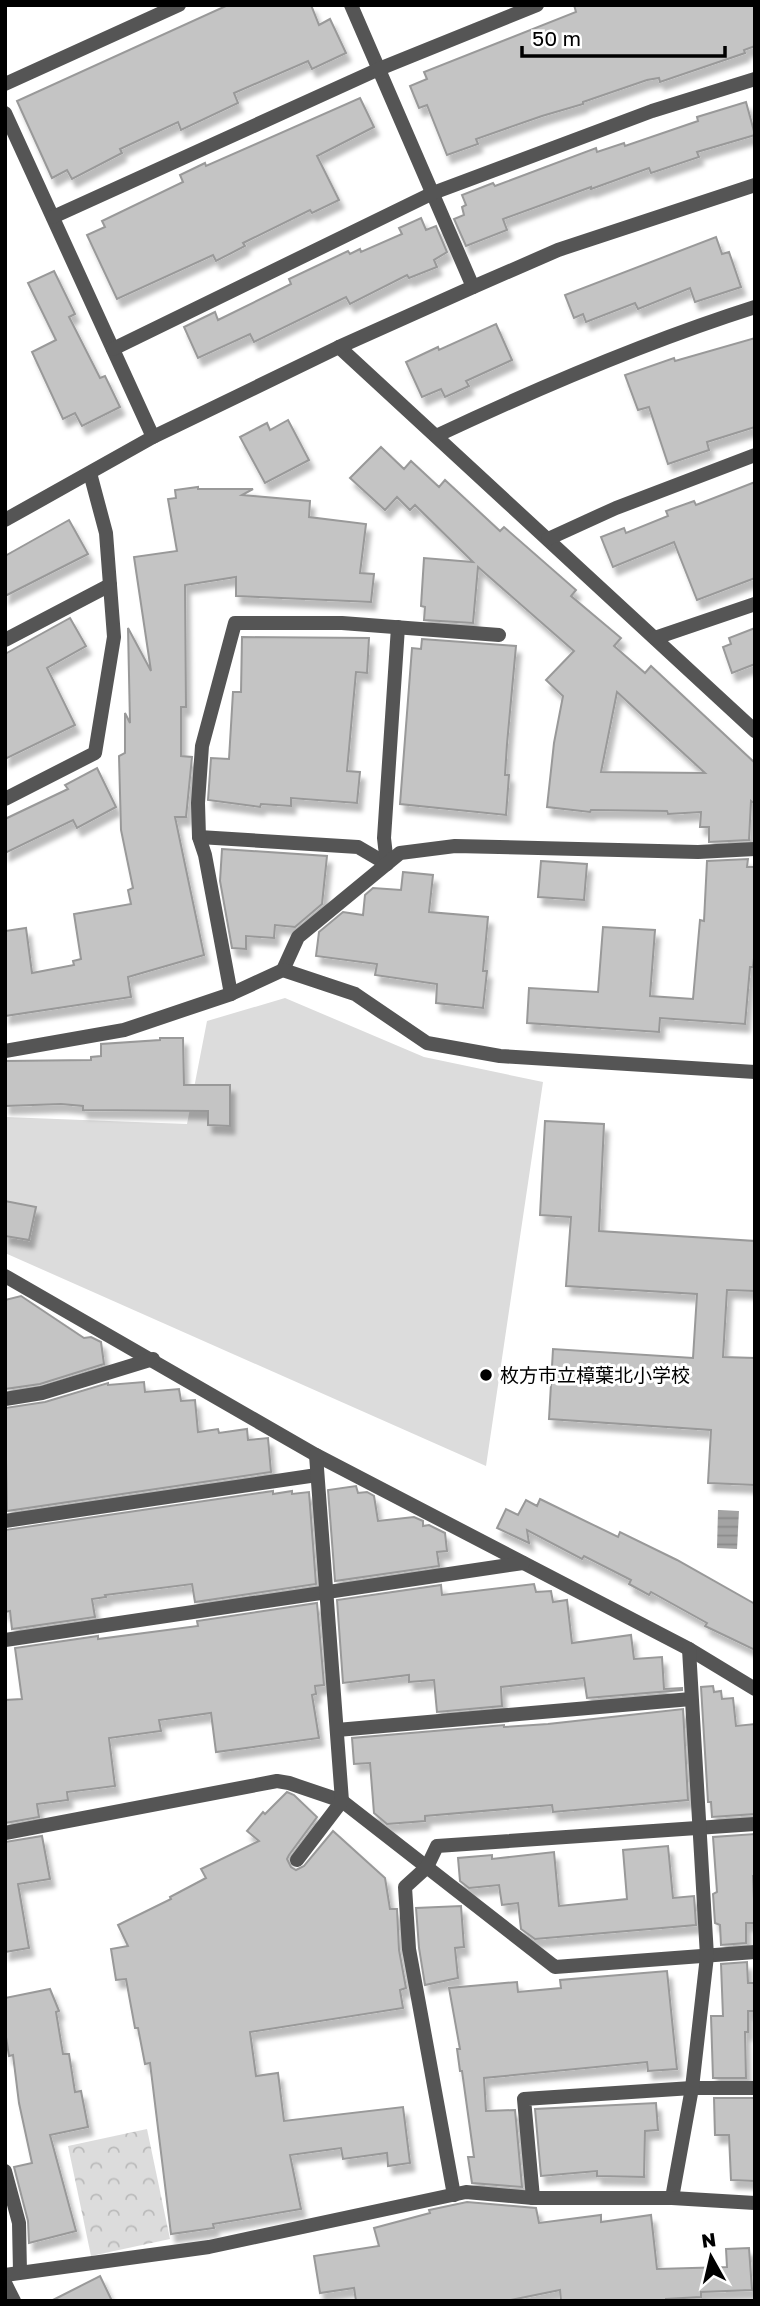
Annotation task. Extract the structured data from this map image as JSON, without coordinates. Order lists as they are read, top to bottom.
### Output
{
  "places": ["枚方市立樟葉北小学校"],
  "scale_bar": "50 m",
  "north": "top"
}
